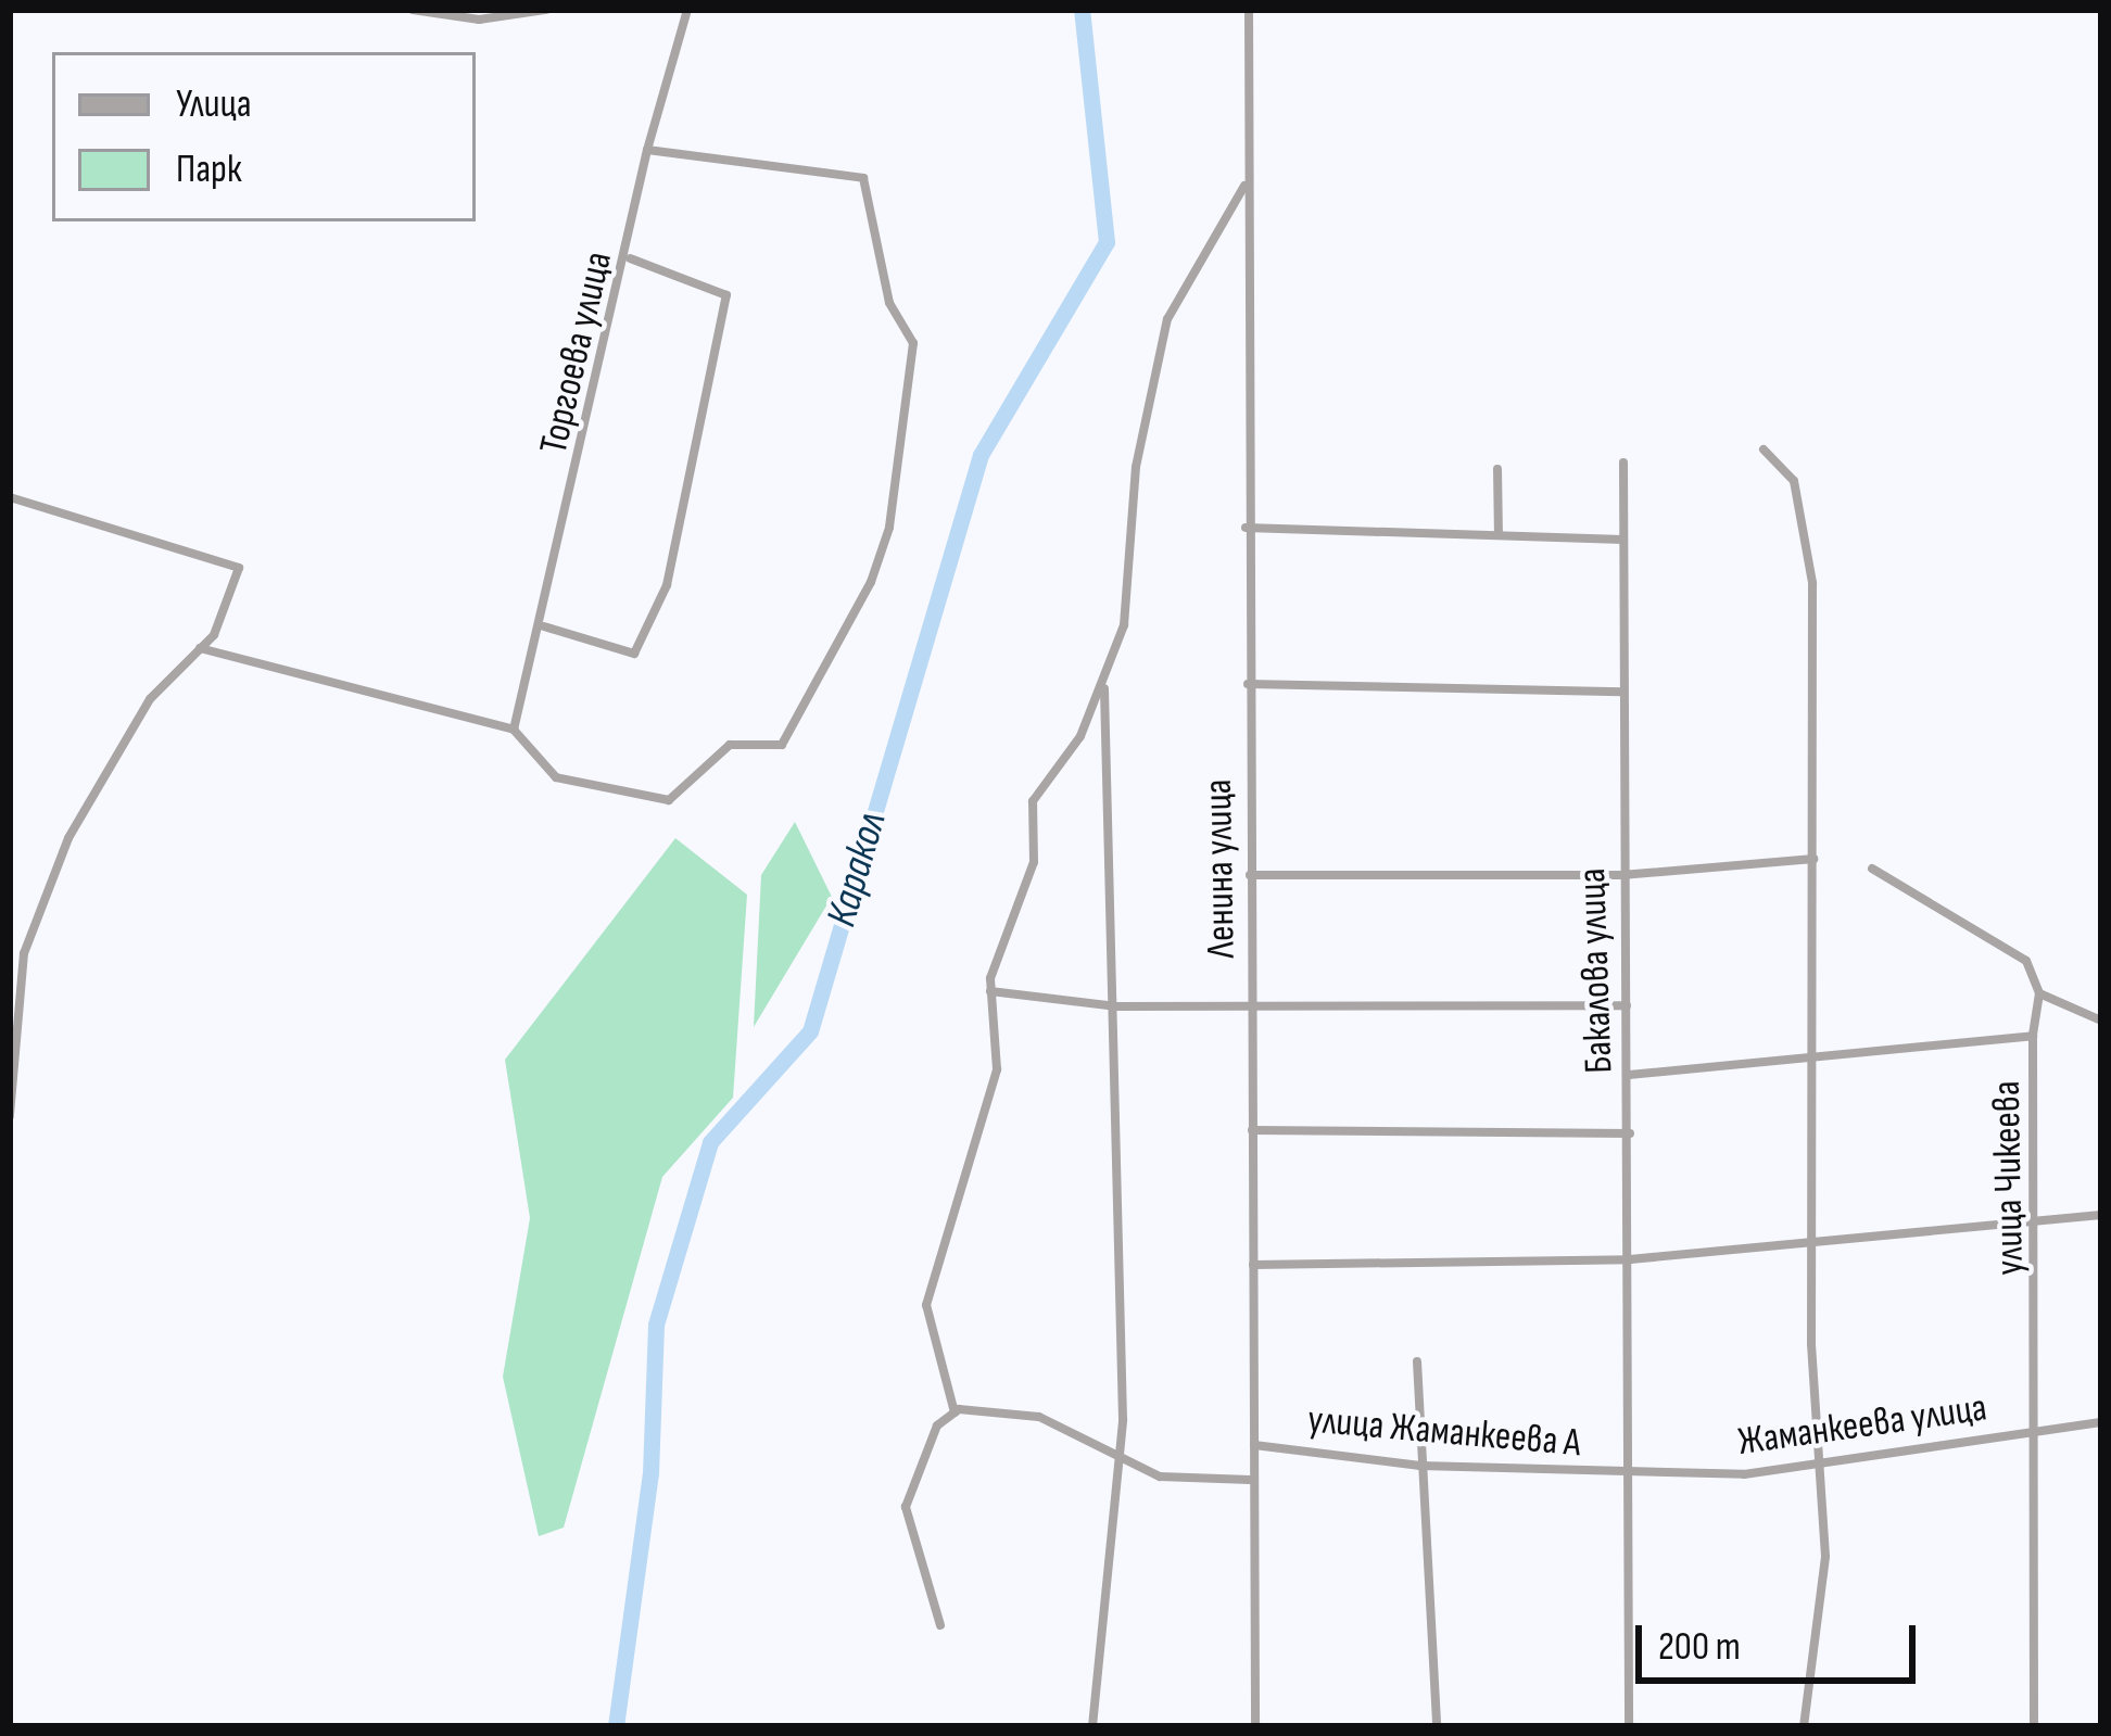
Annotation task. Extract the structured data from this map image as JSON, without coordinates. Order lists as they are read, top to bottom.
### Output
{
  "streets": {
    "street": [
      "Торгоева улица",
      "Ленина улица",
      "Бакалова улица",
      "улица Чикеева",
      "Жаманкеева улица",
      "улица Жаманкеева А"
    ]
  },
  "crossings": [
    ["Ленина улица", "улица Жаманкеева А"],
    ["Бакалова улица", "улица Чикеева"],
    ["Бакалова улица", "Жаманкеева улица"],
    ["Бакалова улица", "улица Жаманкеева А"],
    ["улица Чикеева", "Жаманкеева улица"],
    ["Жаманкеева улица", "улица Жаманкеева А"]
  ],
  "water": ["Каракол"],
  "legend": ["Улица", "Парк"],
  "scale_bar": "200 m"
}
